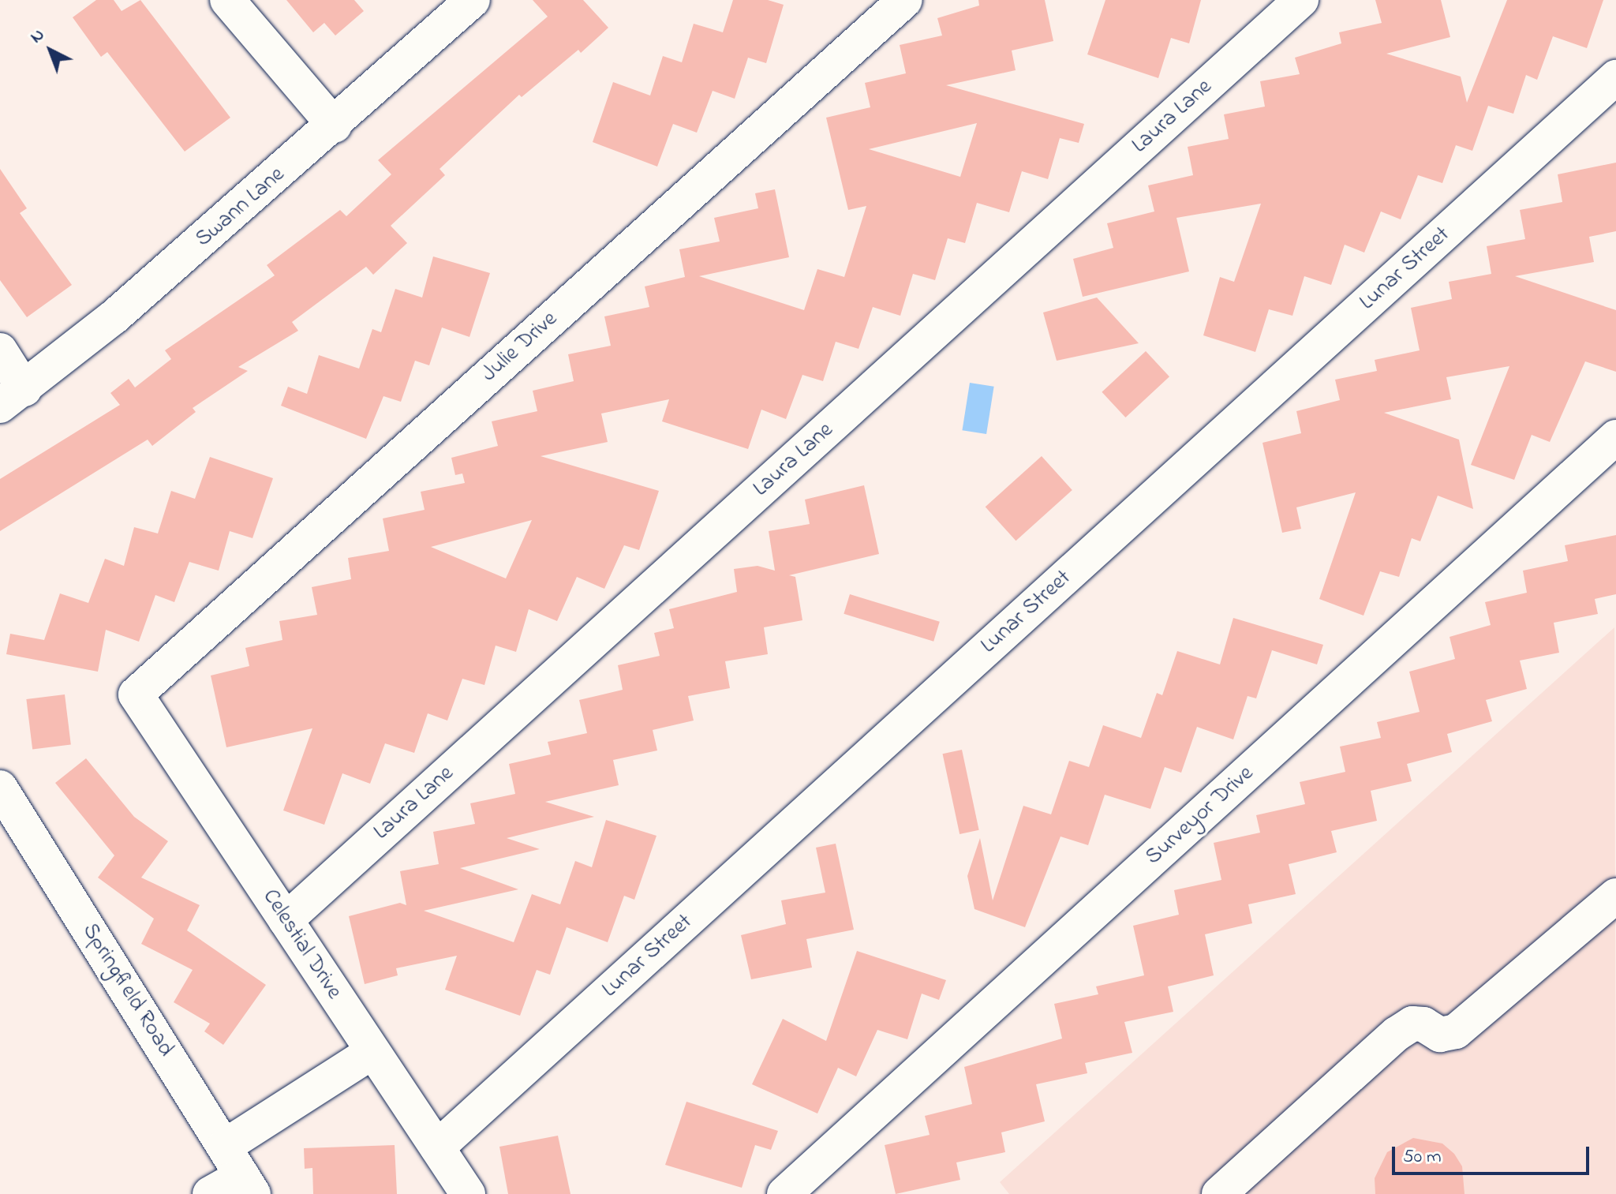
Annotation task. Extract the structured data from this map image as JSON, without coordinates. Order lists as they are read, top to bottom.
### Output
{
  "streets": {
    "street": [
      "Laura Lane",
      "Swann Lane",
      "Lunar Street",
      "Julie Drive",
      "Surveyor Drive",
      "Celestial Drive",
      "Springfield Road"
    ]
  },
  "crossings": [
    ["Laura Lane", "Celestial Drive"],
    ["Lunar Street", "Celestial Drive"],
    ["Julie Drive", "Celestial Drive"]
  ],
  "scale_bar": "50 m",
  "north": "top left"
}
